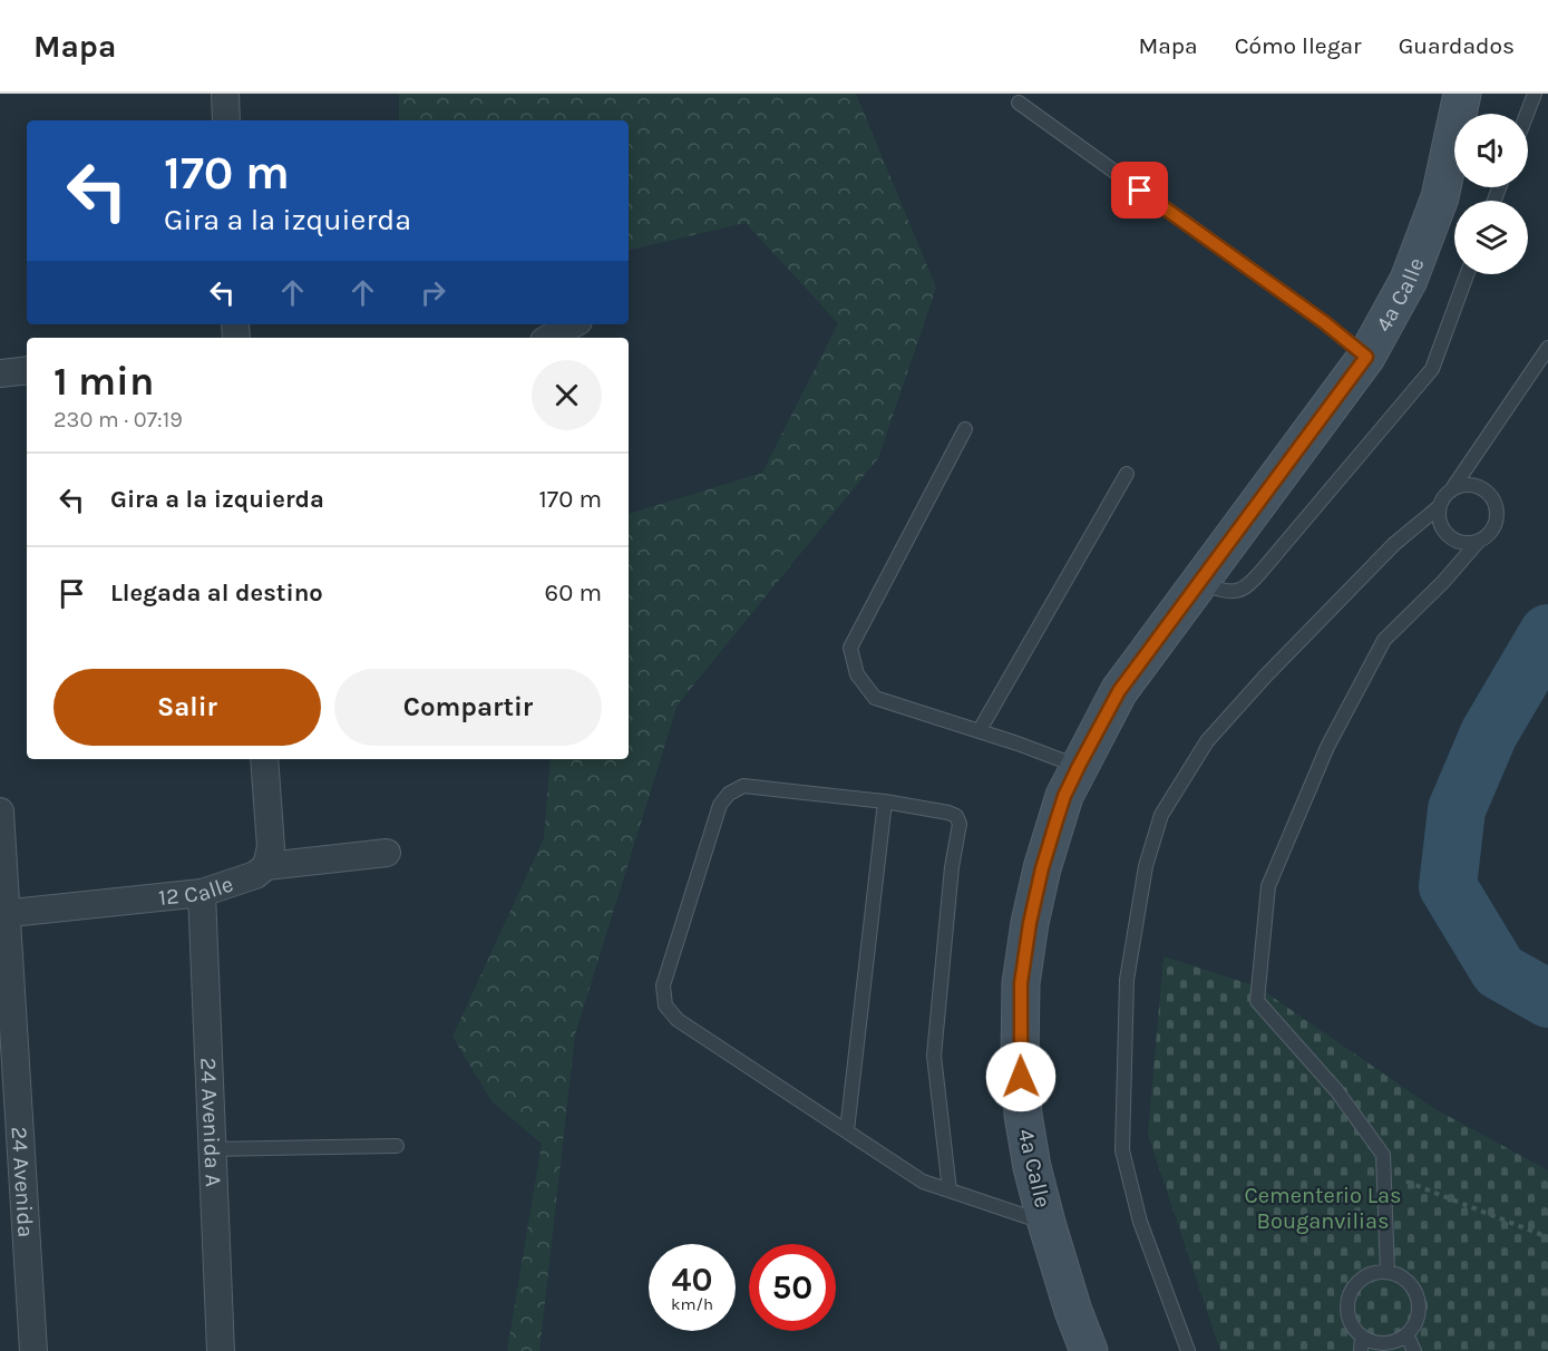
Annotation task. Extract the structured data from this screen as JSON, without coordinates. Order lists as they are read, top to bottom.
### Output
{
  "streets": {
    "main road": ["4a Calle"],
    "street": ["12 Calle", "24 Avenida A", "24 Avenida"]
  },
  "crossings": [
    ["12 Calle", "24 Avenida A"],
    ["12 Calle", "24 Avenida"]
  ],
  "parks": ["Cementerio Las Bouganvilias"],
  "page": {
    "header": "Mapa",
    "nav": ["Mapa", "Cómo llegar", "Guardados"],
    "turn": ["170 m", "Gira a la izquierda"],
    "heading": ["1 min", "230 m · 07:19"],
    "list": [
      {
        "name": "Gira a la izquierda",
        "value": "170 m"
      },
      {
        "name": "Llegada al destino",
        "value": "60 m"
      }
    ],
    "buttons": ["Salir", "Compartir"],
    "speed": "40 km/h",
    "limit": "50"
  }
}
